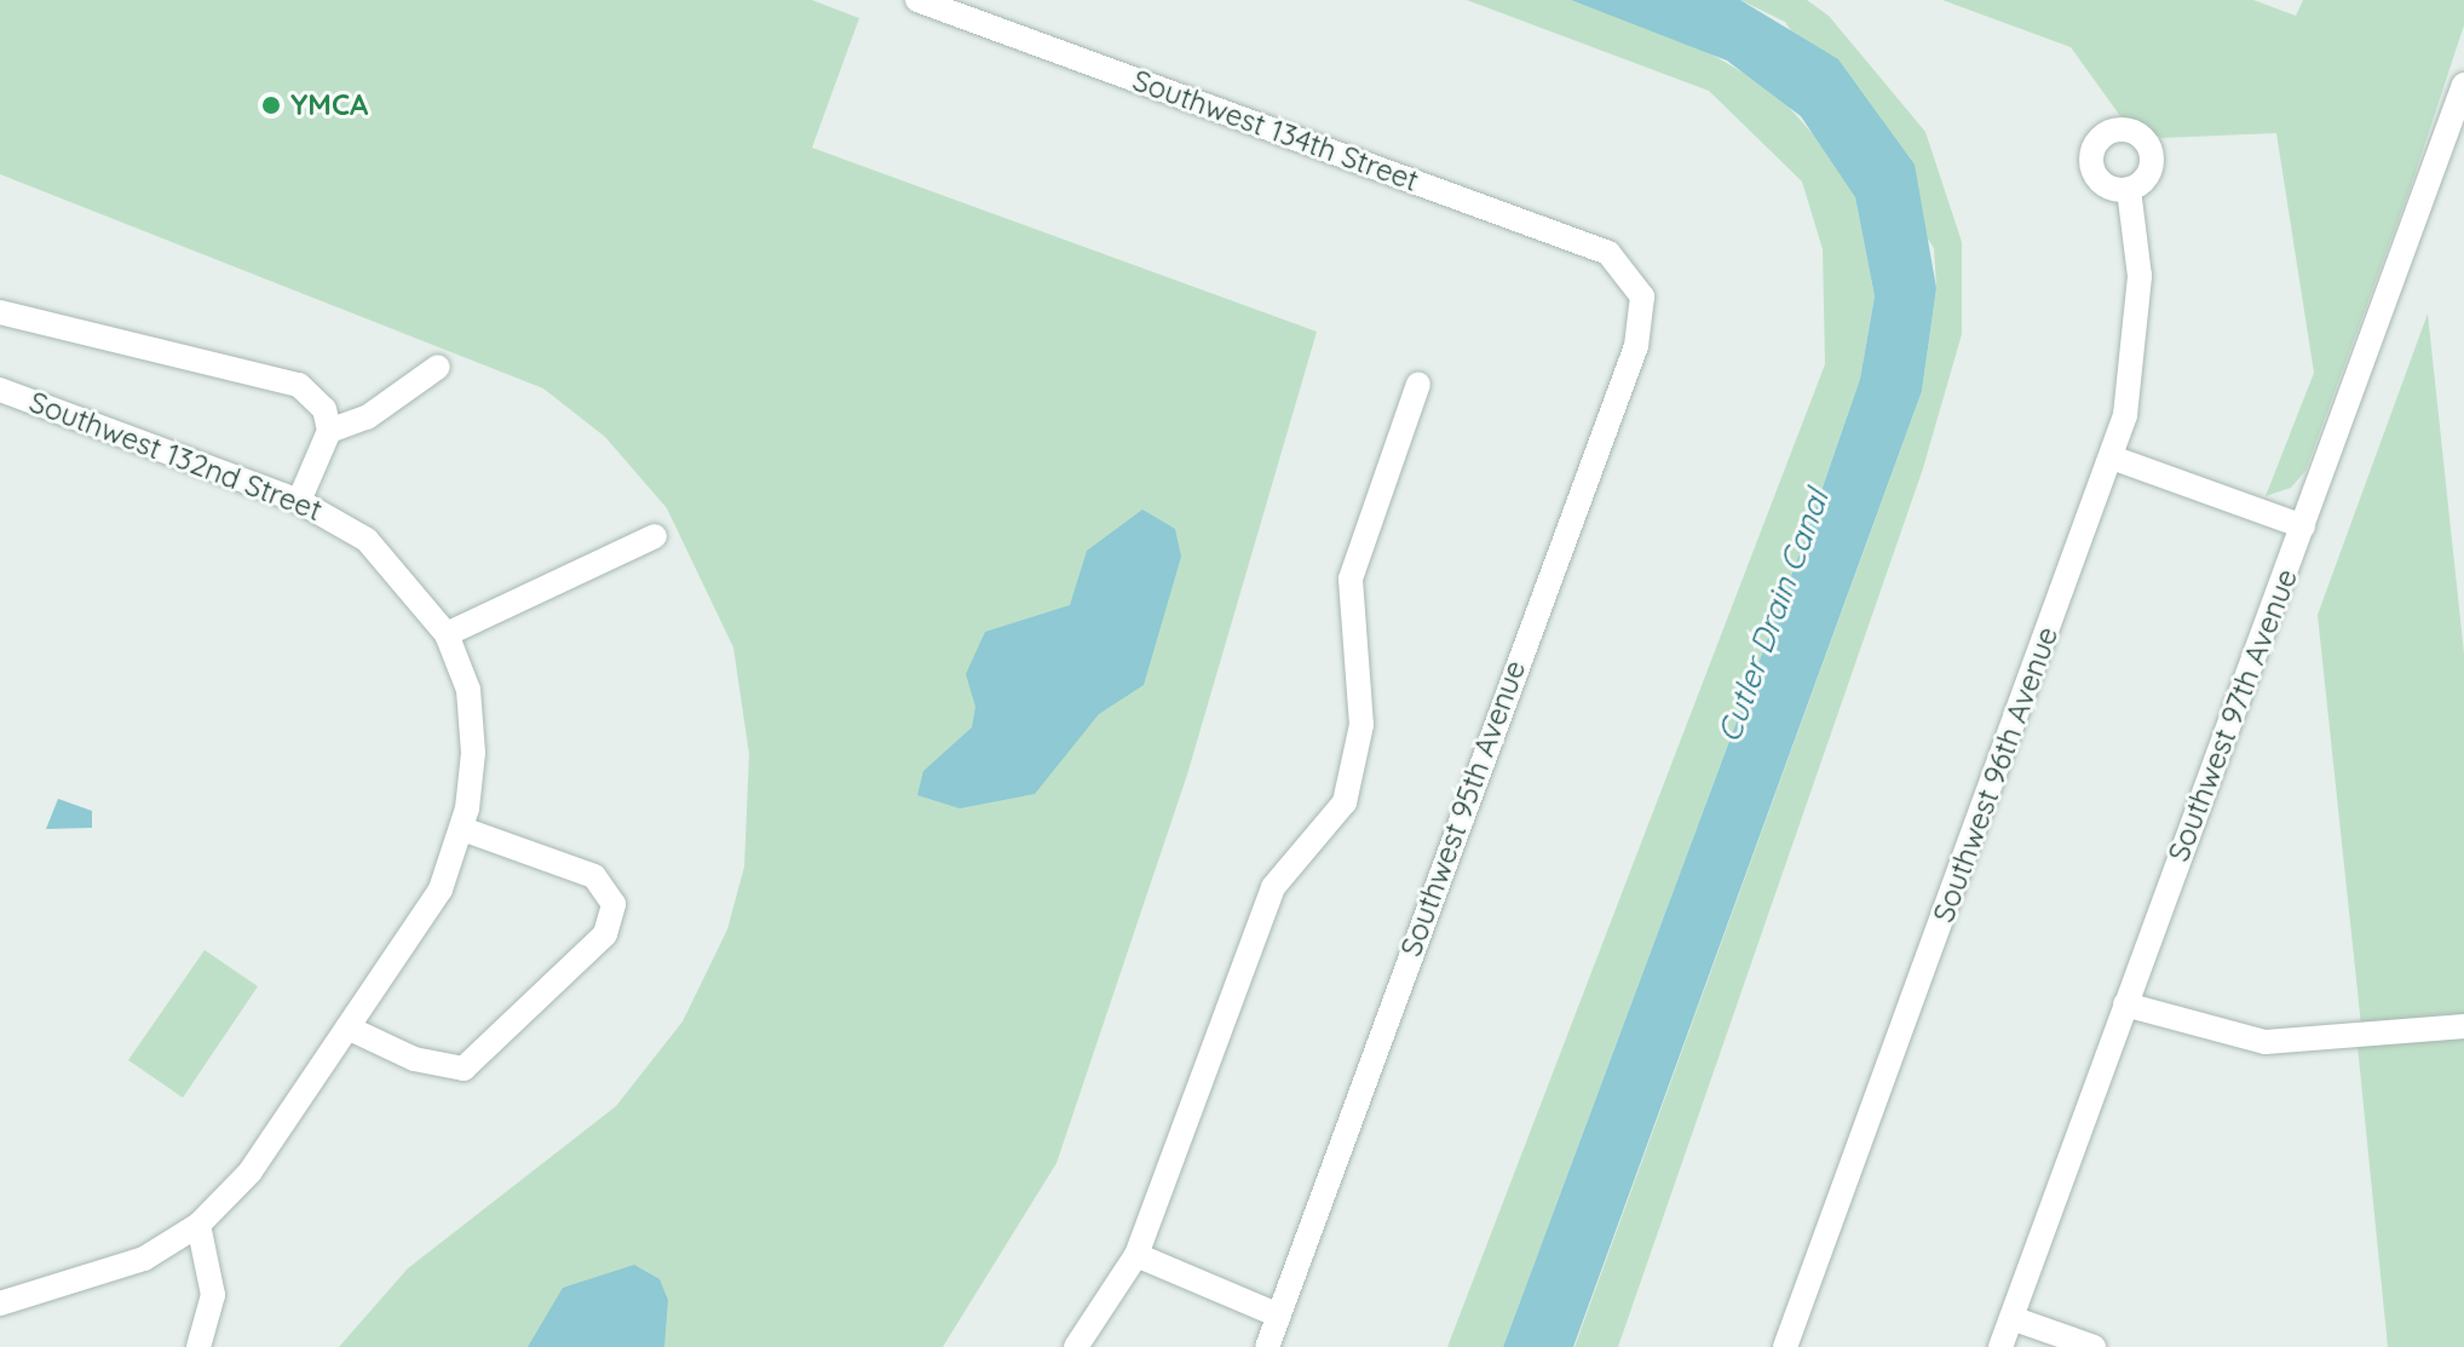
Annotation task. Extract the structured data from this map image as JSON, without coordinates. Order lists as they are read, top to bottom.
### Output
{
  "streets": {
    "street": [
      "Southwest 134th Street",
      "Southwest 132nd Street",
      "Southwest 97th Avenue",
      "Southwest 96th Avenue",
      "Southwest 95th Avenue"
    ]
  },
  "crossings": [
    ["Southwest 134th Street", "Southwest 95th Avenue"]
  ],
  "water": ["Cutler Drain Canal"],
  "places": ["YMCA"]
}
